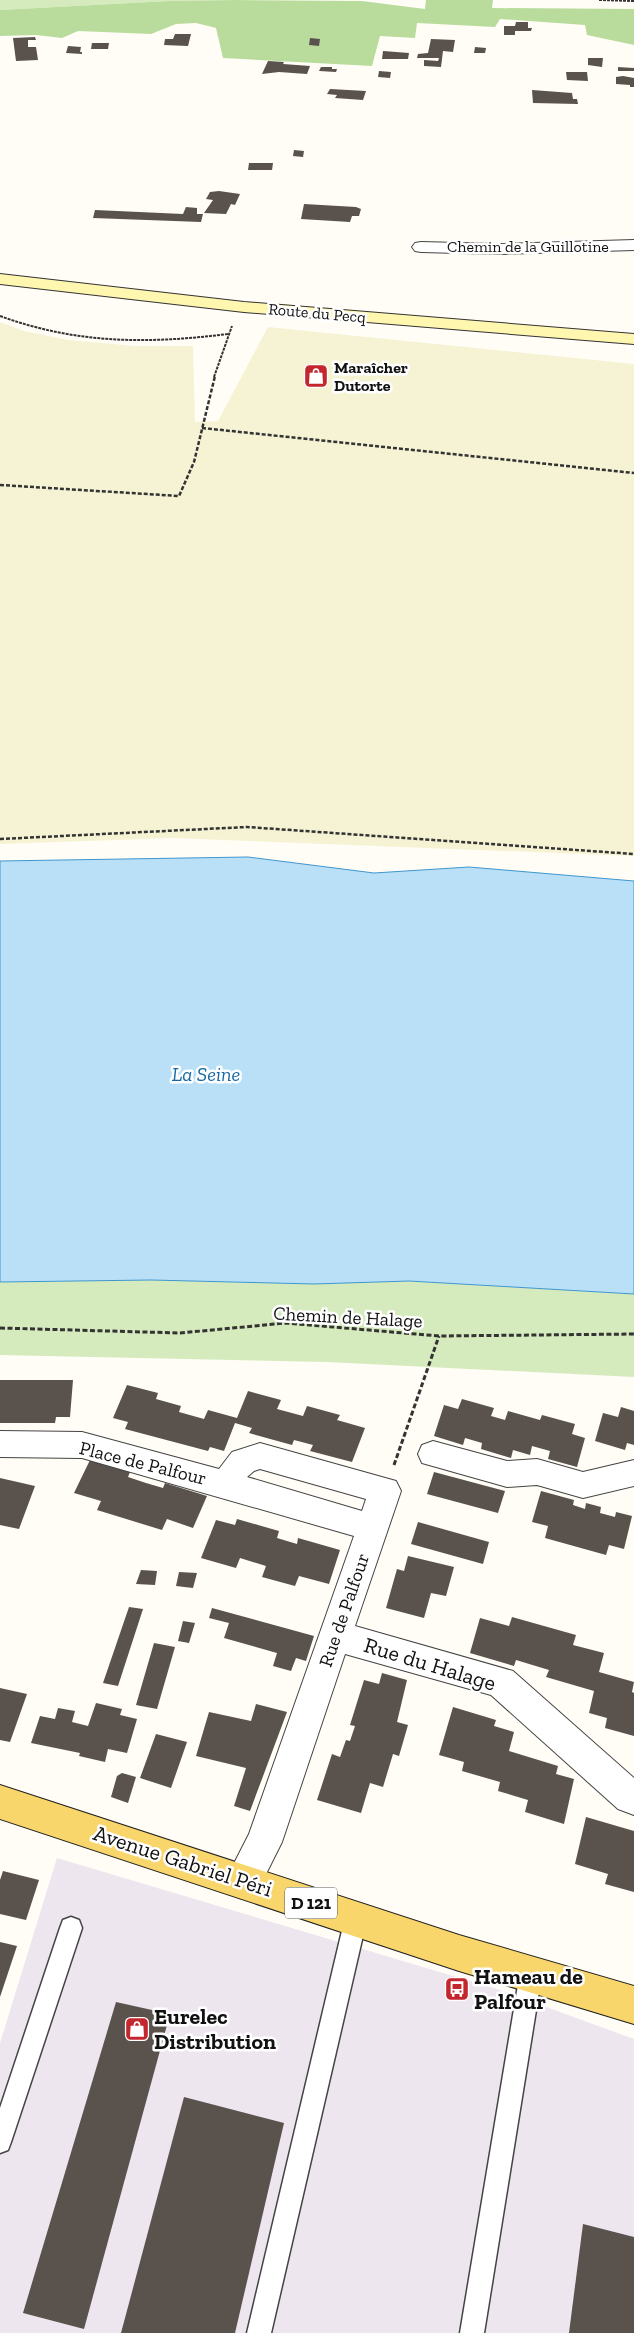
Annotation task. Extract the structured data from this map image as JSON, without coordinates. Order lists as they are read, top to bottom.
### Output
{
  "streets": {
    "main road": ["Route du Pecq", "Avenue Gabriel Péri", "D 121"],
    "street": [
      "Chemin de la Guillotine",
      "Place de Palfour",
      "Rue de Palfour",
      "Rue du Halage"
    ],
    "path": ["Chemin de Halage"]
  },
  "crossings": [
    ["Place de Palfour", "Rue de Palfour"],
    ["Rue de Palfour", "Rue du Halage"],
    ["Rue de Palfour", "Avenue Gabriel Péri"]
  ],
  "water": ["La Seine"],
  "places": {
    "shop": ["Maraîcher Dutorte", "Eurelec Distribution"],
    "bus stop": ["Hameau de Palfour"]
  }
}
